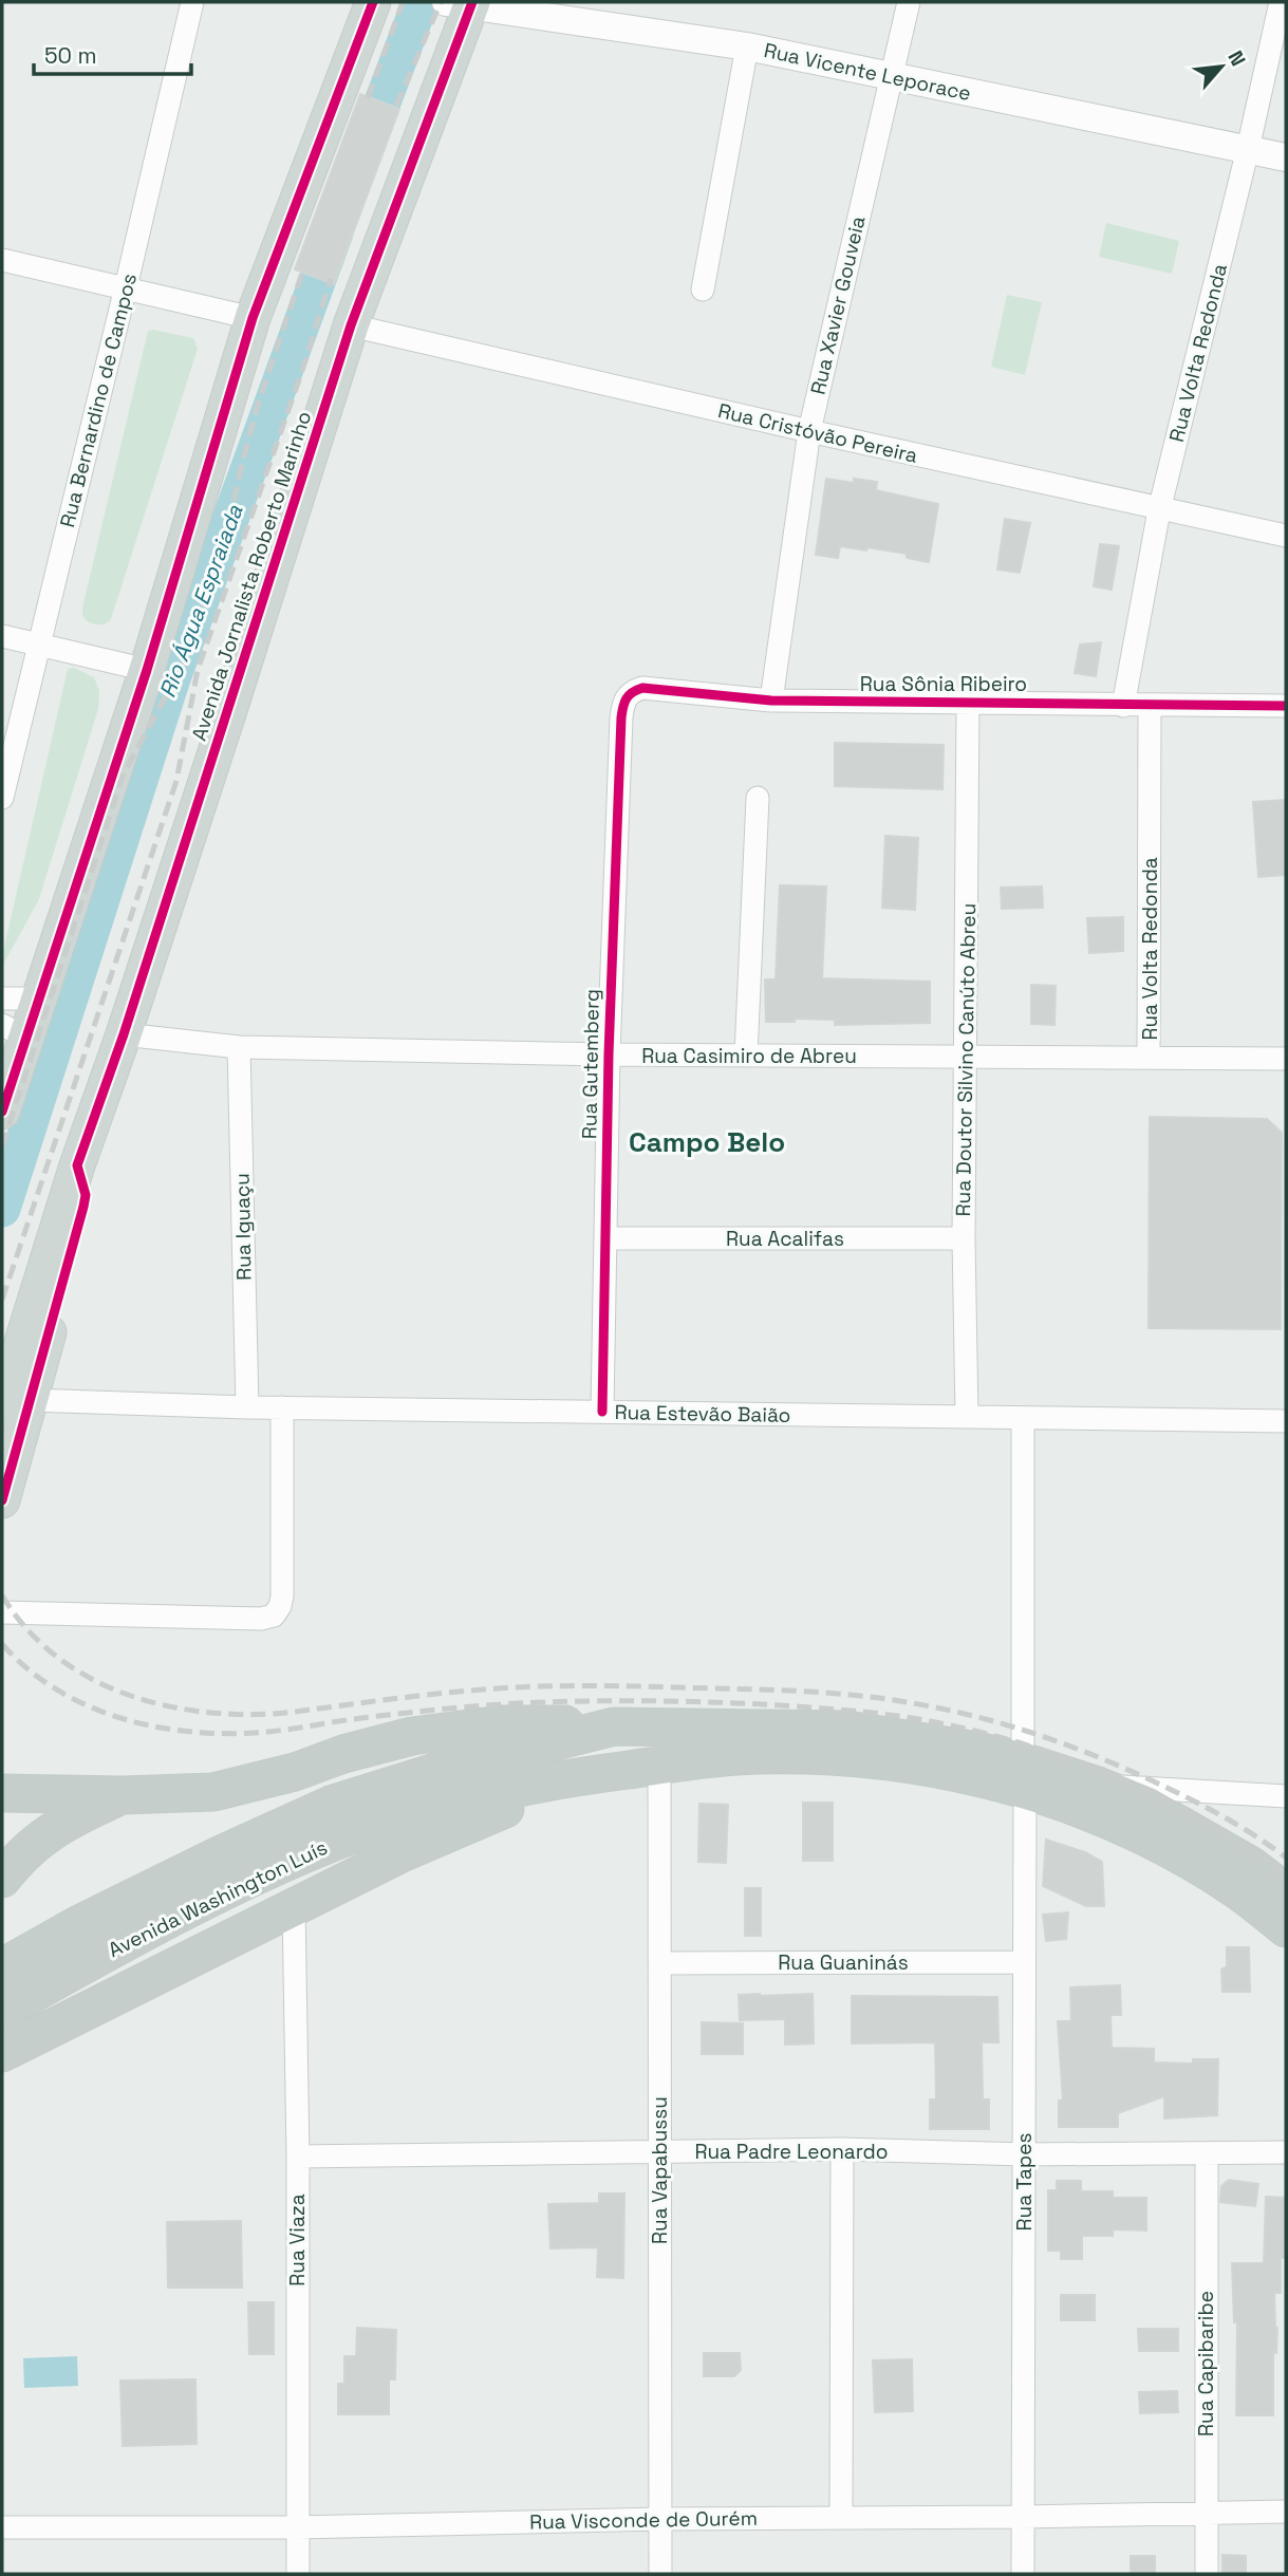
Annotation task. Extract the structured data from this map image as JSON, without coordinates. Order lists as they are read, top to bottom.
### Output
{
  "streets": {
    "highway": ["Avenida Washington Luís"],
    "main road": ["Avenida Jornalista Roberto Marinho"],
    "street": [
      "Rua Vicente Leporace",
      "Rua Xavier Gouveia",
      "Rua Volta Redonda",
      "Rua Bernardino de Campos",
      "Rua Cristóvão Pereira",
      "Rua Sônia Ribeiro",
      "Rua Casimiro de Abreu",
      "Rua Doutor Silvino Canúto Abreu",
      "Rua Gutemberg",
      "Rua Iguaçu",
      "Rua Acalifas",
      "Rua Estevão Baião",
      "Rua Guaninás",
      "Rua Padre Leonardo",
      "Rua Vapabussu",
      "Rua Tapes",
      "Rua Viaza",
      "Rua Capibaribe",
      "Rua Visconde de Ourém"
    ]
  },
  "crossings": [
    ["Rua Vicente Leporace", "Rua Xavier Gouveia"],
    ["Rua Vicente Leporace", "Rua Volta Redonda"],
    ["Rua Vicente Leporace", "Avenida Jornalista Roberto Marinho"],
    ["Rua Xavier Gouveia", "Rua Cristóvão Pereira"],
    ["Rua Xavier Gouveia", "Rua Sônia Ribeiro"],
    ["Rua Volta Redonda", "Rua Cristóvão Pereira"],
    ["Rua Volta Redonda", "Rua Sônia Ribeiro"],
    ["Rua Volta Redonda", "Rua Casimiro de Abreu"],
    ["Rua Cristóvão Pereira", "Avenida Jornalista Roberto Marinho"],
    ["Avenida Jornalista Roberto Marinho", "Rua Casimiro de Abreu"],
    ["Avenida Jornalista Roberto Marinho", "Rua Estevão Baião"],
    ["Rua Sônia Ribeiro", "Rua Doutor Silvino Canúto Abreu"],
    ["Rua Sônia Ribeiro", "Rua Gutemberg"],
    ["Rua Casimiro de Abreu", "Rua Doutor Silvino Canúto Abreu"],
    ["Rua Casimiro de Abreu", "Rua Gutemberg"],
    ["Rua Casimiro de Abreu", "Rua Iguaçu"],
    ["Rua Doutor Silvino Canúto Abreu", "Rua Acalifas"],
    ["Rua Doutor Silvino Canúto Abreu", "Rua Estevão Baião"],
    ["Rua Gutemberg", "Rua Acalifas"],
    ["Rua Gutemberg", "Rua Estevão Baião"],
    ["Rua Iguaçu", "Rua Estevão Baião"],
    ["Rua Estevão Baião", "Rua Tapes"],
    ["Avenida Washington Luís", "Rua Vapabussu"],
    ["Avenida Washington Luís", "Rua Tapes"],
    ["Rua Guaninás", "Rua Vapabussu"],
    ["Rua Guaninás", "Rua Tapes"],
    ["Rua Padre Leonardo", "Rua Vapabussu"],
    ["Rua Padre Leonardo", "Rua Tapes"],
    ["Rua Padre Leonardo", "Rua Viaza"],
    ["Rua Padre Leonardo", "Rua Capibaribe"],
    ["Rua Vapabussu", "Rua Visconde de Ourém"],
    ["Rua Tapes", "Rua Visconde de Ourém"],
    ["Rua Viaza", "Rua Visconde de Ourém"],
    ["Rua Capibaribe", "Rua Visconde de Ourém"]
  ],
  "districts": ["Campo Belo"],
  "water": ["Rio Água Espraiada"],
  "scale_bar": "50 m",
  "north": "top right"
}
